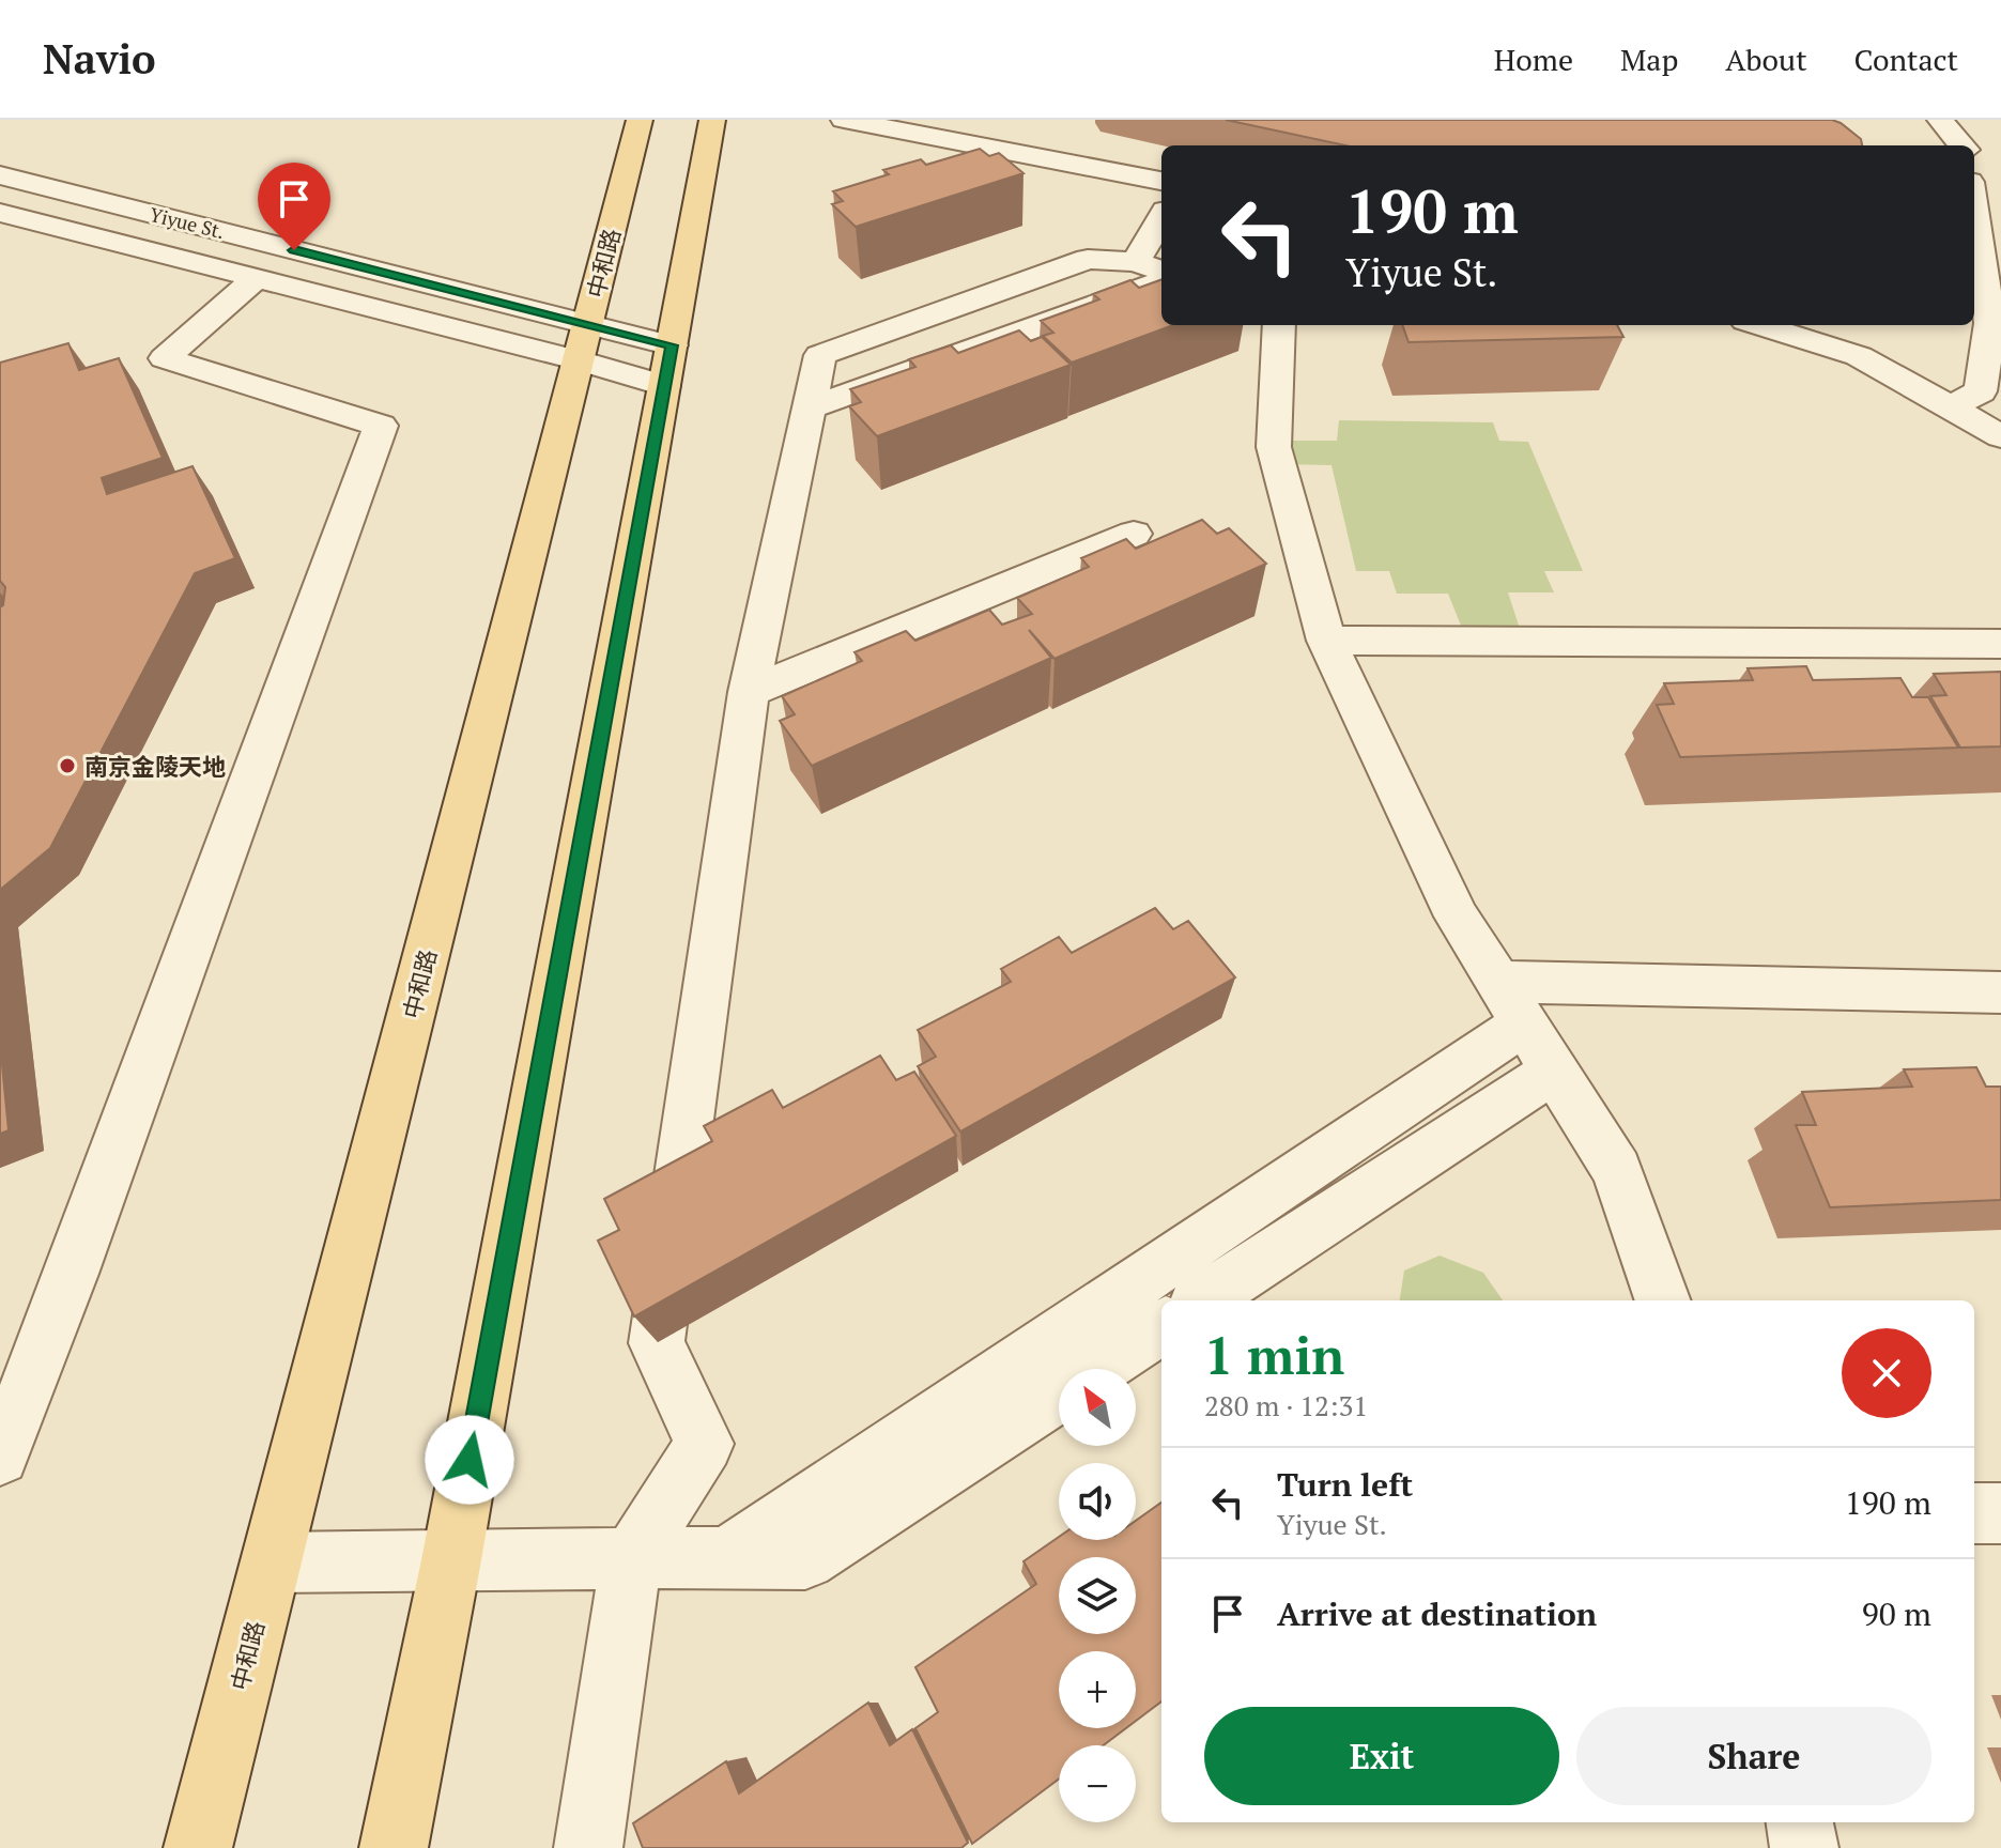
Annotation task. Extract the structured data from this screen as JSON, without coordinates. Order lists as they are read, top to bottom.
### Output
{
  "streets": {
    "main road": ["中和路"],
    "street": ["Yiyue St."]
  },
  "crossings": [
    ["Yiyue St.", "中和路"]
  ],
  "places": ["南京金陵天地"],
  "north": "top left",
  "page": {
    "header": "Navio",
    "nav": [
      "Home",
      "Map",
      "About",
      "Contact"
    ],
    "turn": ["190 m", "Yiyue St."],
    "heading": ["1 min", "280 m · 12:31"],
    "map_buttons": ["+", "−"],
    "list": [
      {
        "name": "Turn left",
        "note": "Yiyue St.",
        "value": "190 m"
      },
      {
        "name": "Arrive at destination",
        "value": "90 m"
      }
    ],
    "buttons": ["Exit", "Share"]
  }
}
